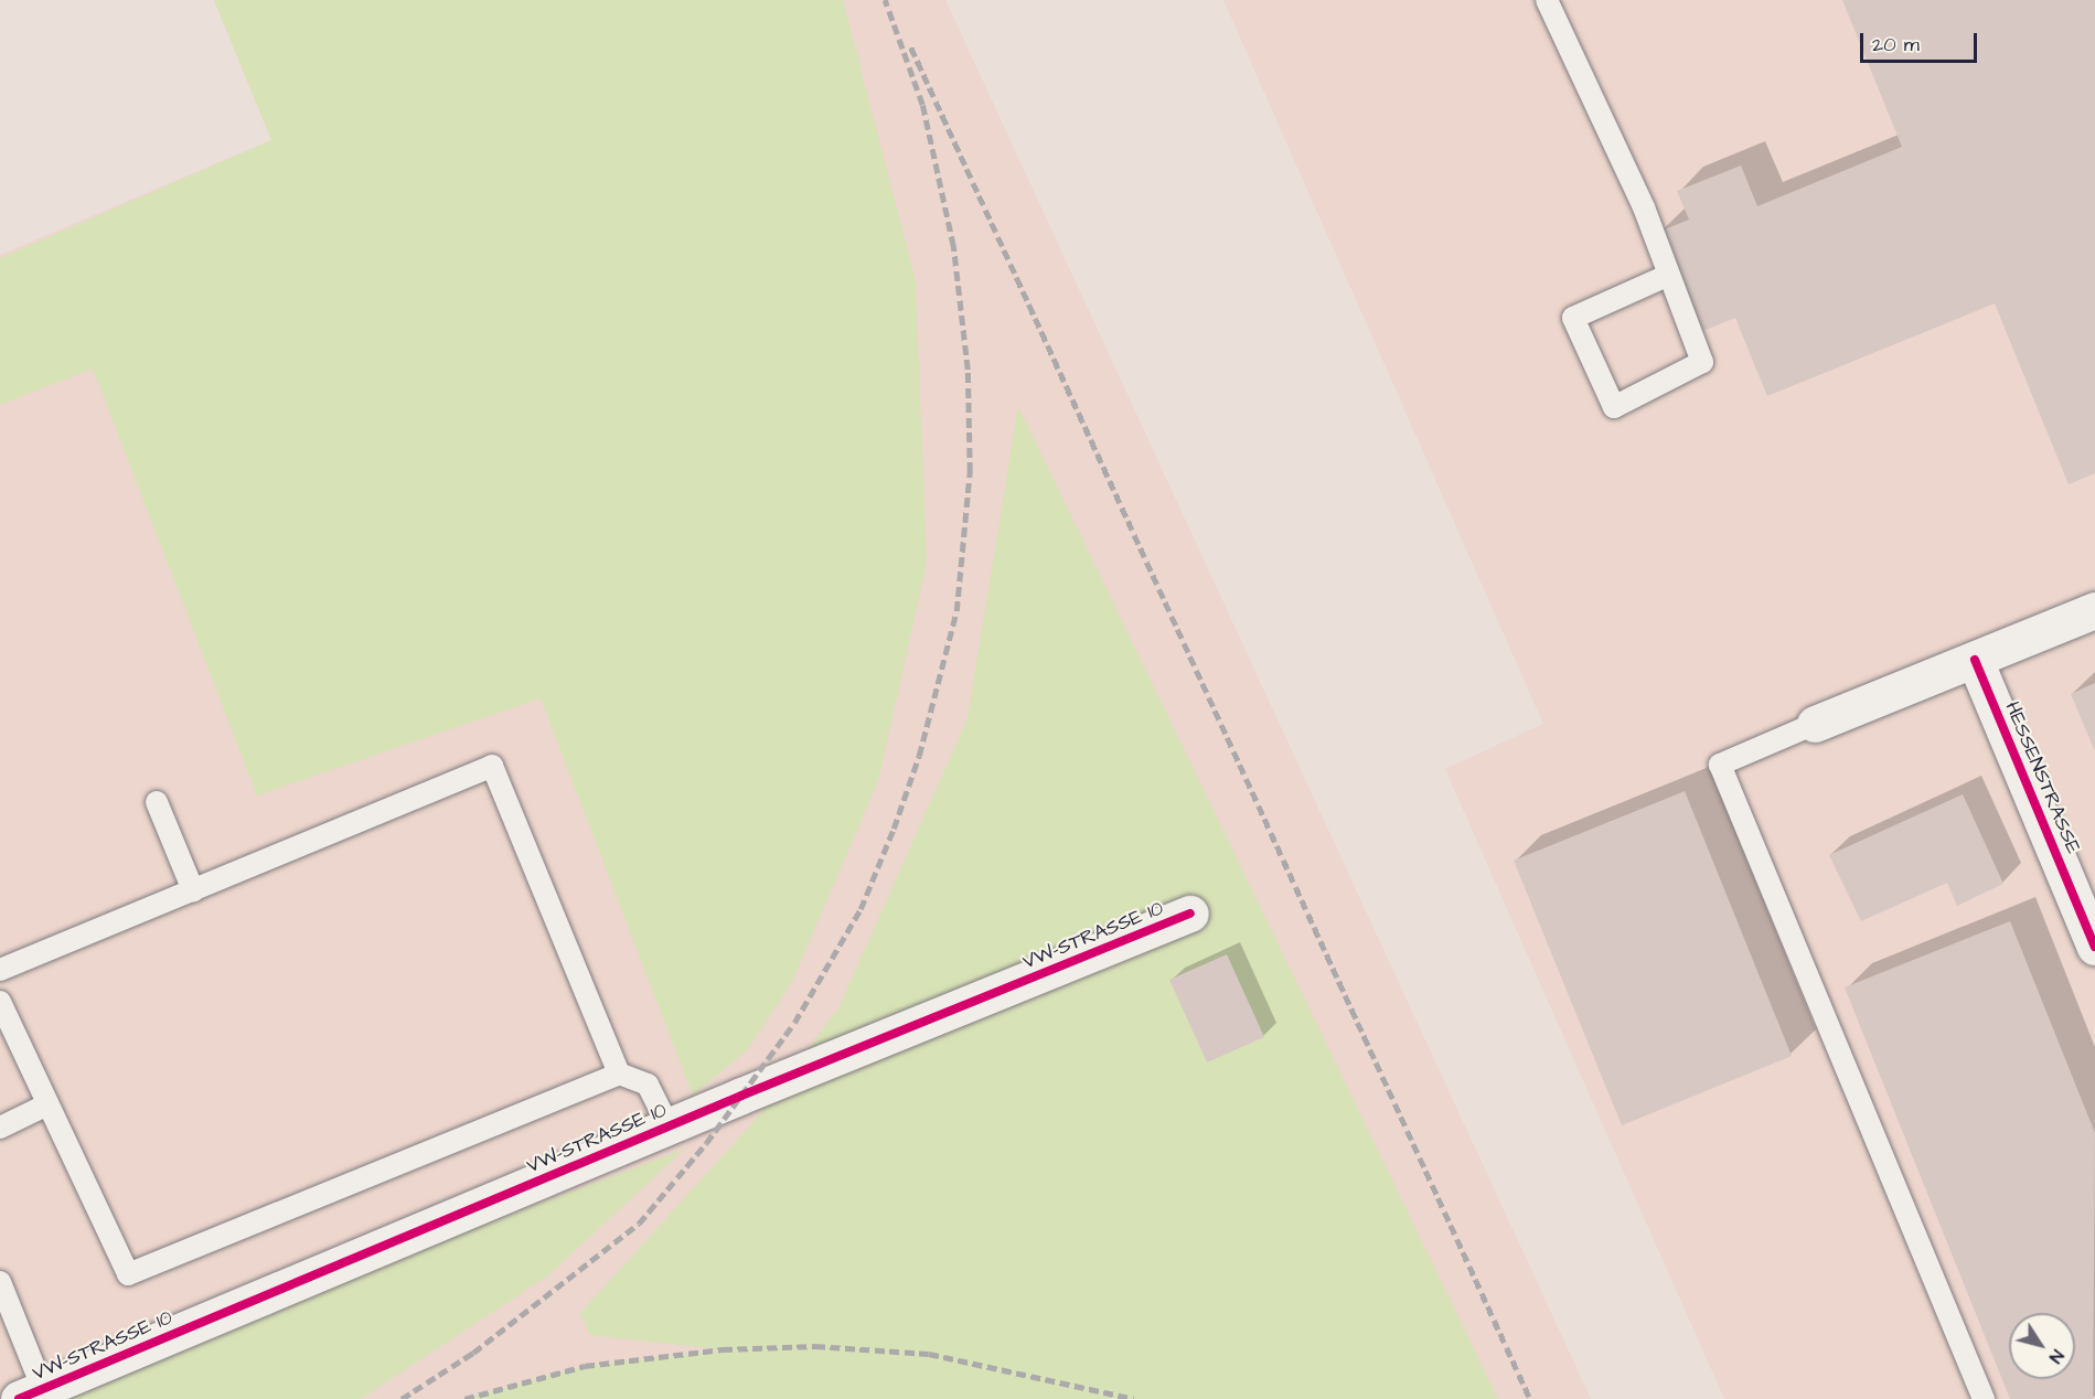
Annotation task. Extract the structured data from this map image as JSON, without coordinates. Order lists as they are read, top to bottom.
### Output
{
  "streets": {
    "street": ["HESSENSTRASSE", "VW-STRASSE 10"]
  },
  "scale_bar": "20 m",
  "north": "bottom right"
}
